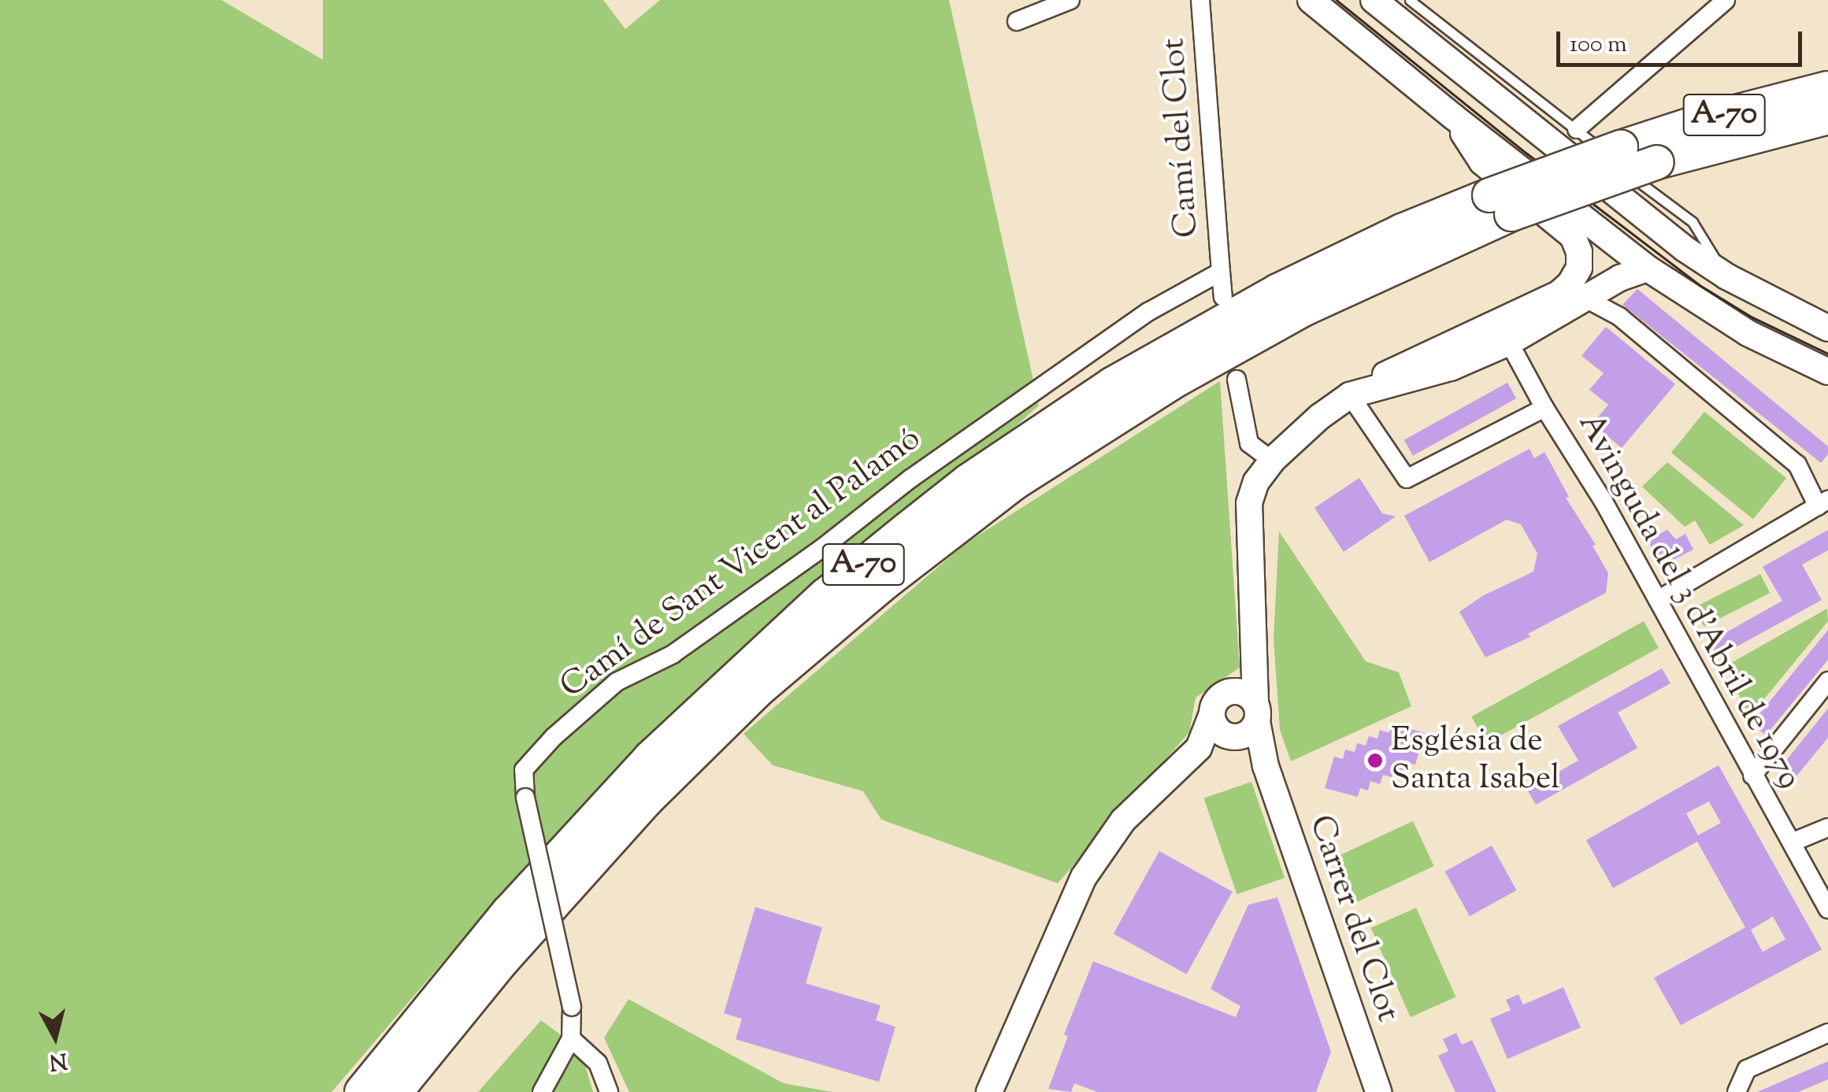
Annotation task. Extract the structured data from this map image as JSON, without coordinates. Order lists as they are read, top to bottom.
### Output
{
  "streets": {
    "highway": ["A-70"],
    "street": [
      "Camí del Clot",
      "Camí de Sant Vicent al Palamó",
      "Avinguda del 3 d'Abril de 1979",
      "Carrer del Clot"
    ]
  },
  "crossings": [
    ["Camí del Clot", "Camí de Sant Vicent al Palamó"]
  ],
  "places": ["Església de Santa Isabel"],
  "scale_bar": "100 m",
  "north": "bottom"
}
